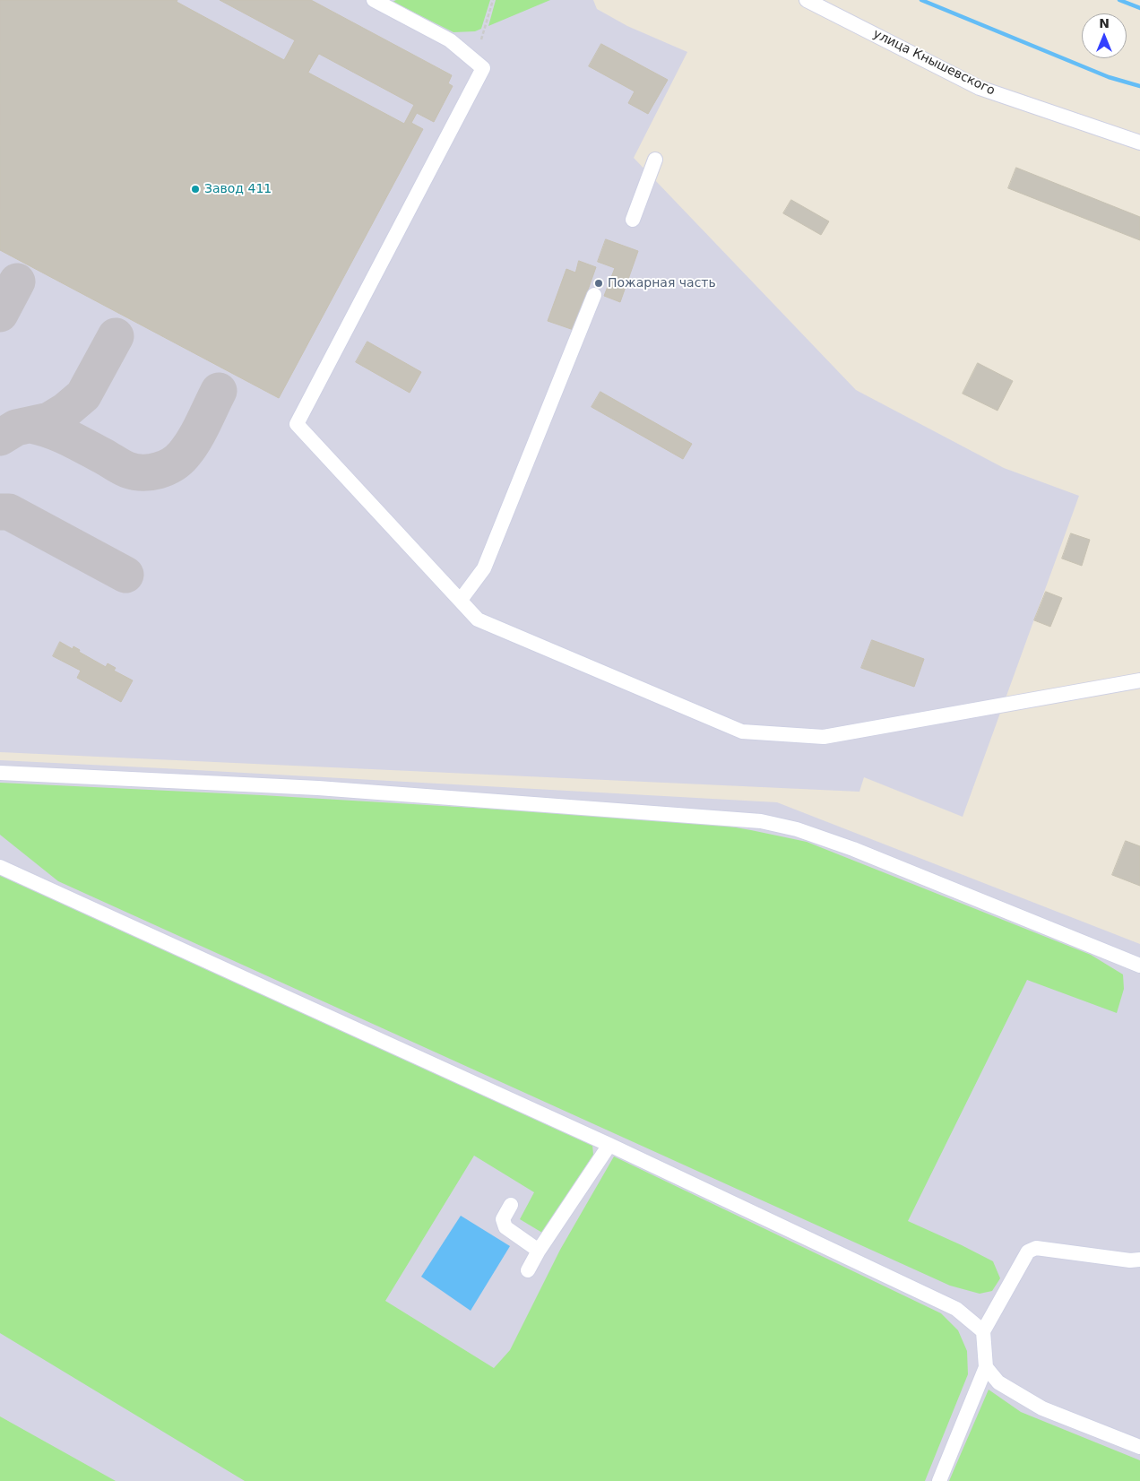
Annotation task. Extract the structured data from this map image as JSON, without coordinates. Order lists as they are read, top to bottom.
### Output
{
  "streets": {
    "street": ["улица Кнышевского"]
  },
  "places": ["Завод 411", "Пожарная часть"],
  "north": "top"
}
